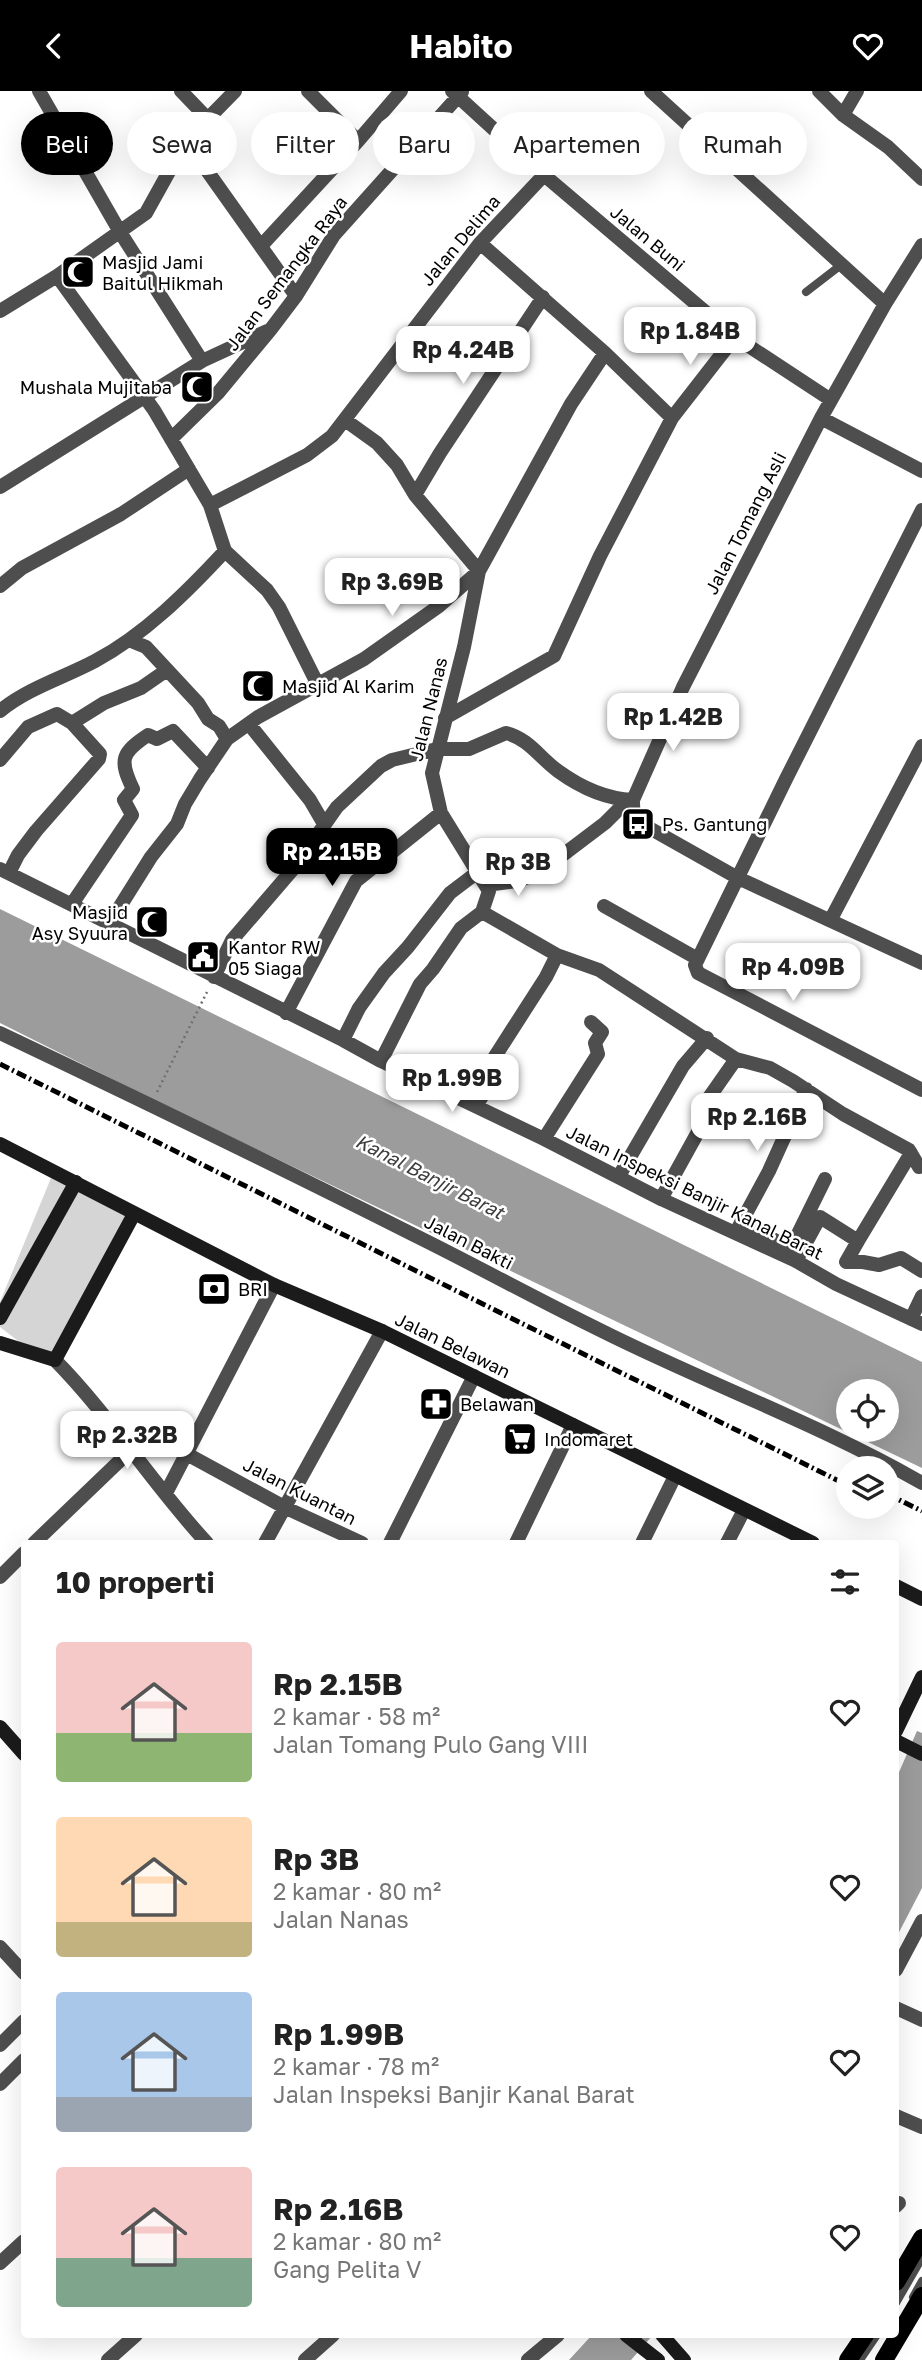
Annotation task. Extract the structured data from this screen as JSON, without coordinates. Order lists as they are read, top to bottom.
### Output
{
  "streets": {
    "street": [
      "Jalan Buni",
      "Jalan Delima",
      "Jalan Semangka Raya",
      "Jalan Tomang Asli",
      "Jalan Nanas",
      "Jalan Inspeksi Banjir Kanal Barat",
      "Jalan Bakti",
      "Jalan Belawan",
      "Jalan Kuantan"
    ]
  },
  "crossings": [
    ["Jalan Buni", "Jalan Delima"],
    ["Jalan Buni", "Jalan Semangka Raya"],
    ["Jalan Buni", "Jalan Tomang Asli"]
  ],
  "water": ["Kanal Banjir Barat"],
  "places": {
    "mosque": [
      "Masjid Jami Baitul Hikmah",
      "Mushala Mujitaba",
      "Masjid Al Karim",
      "Masjid Asy Syuura"
    ],
    "bus stop": ["Ps. Gantung"],
    "public building": ["Kantor RW 05 Siaga"],
    "bank": ["BRI"],
    "pharmacy": ["Belawan"],
    "supermarket": ["Indomaret"]
  },
  "page": {
    "header": "Habito",
    "chip": [
      "Beli",
      "Sewa",
      "Filter",
      "Baru",
      "Apartemen",
      "Rumah"
    ],
    "price": [
      "Rp 1.84B",
      "Rp 4.24B",
      "Rp 3.69B",
      "Rp 1.42B",
      "Rp 2.15B",
      "Rp 3B",
      "Rp 4.09B",
      "Rp 1.99B",
      "Rp 2.16B",
      "Rp 2.32B"
    ],
    "heading": "10 properti",
    "list": [
      {
        "name": "Rp 2.15B",
        "note": "2 kamar · 58 m² · Jalan Tomang Pulo Gang VIII"
      },
      {
        "name": "Rp 3B",
        "note": "2 kamar · 80 m² · Jalan Nanas"
      },
      {
        "name": "Rp 1.99B",
        "note": "2 kamar · 78 m² · Jalan Inspeksi Banjir Kanal Barat"
      },
      {
        "name": "Rp 2.16B",
        "note": "2 kamar · 80 m² · Gang Pelita V"
      }
    ]
  }
}
